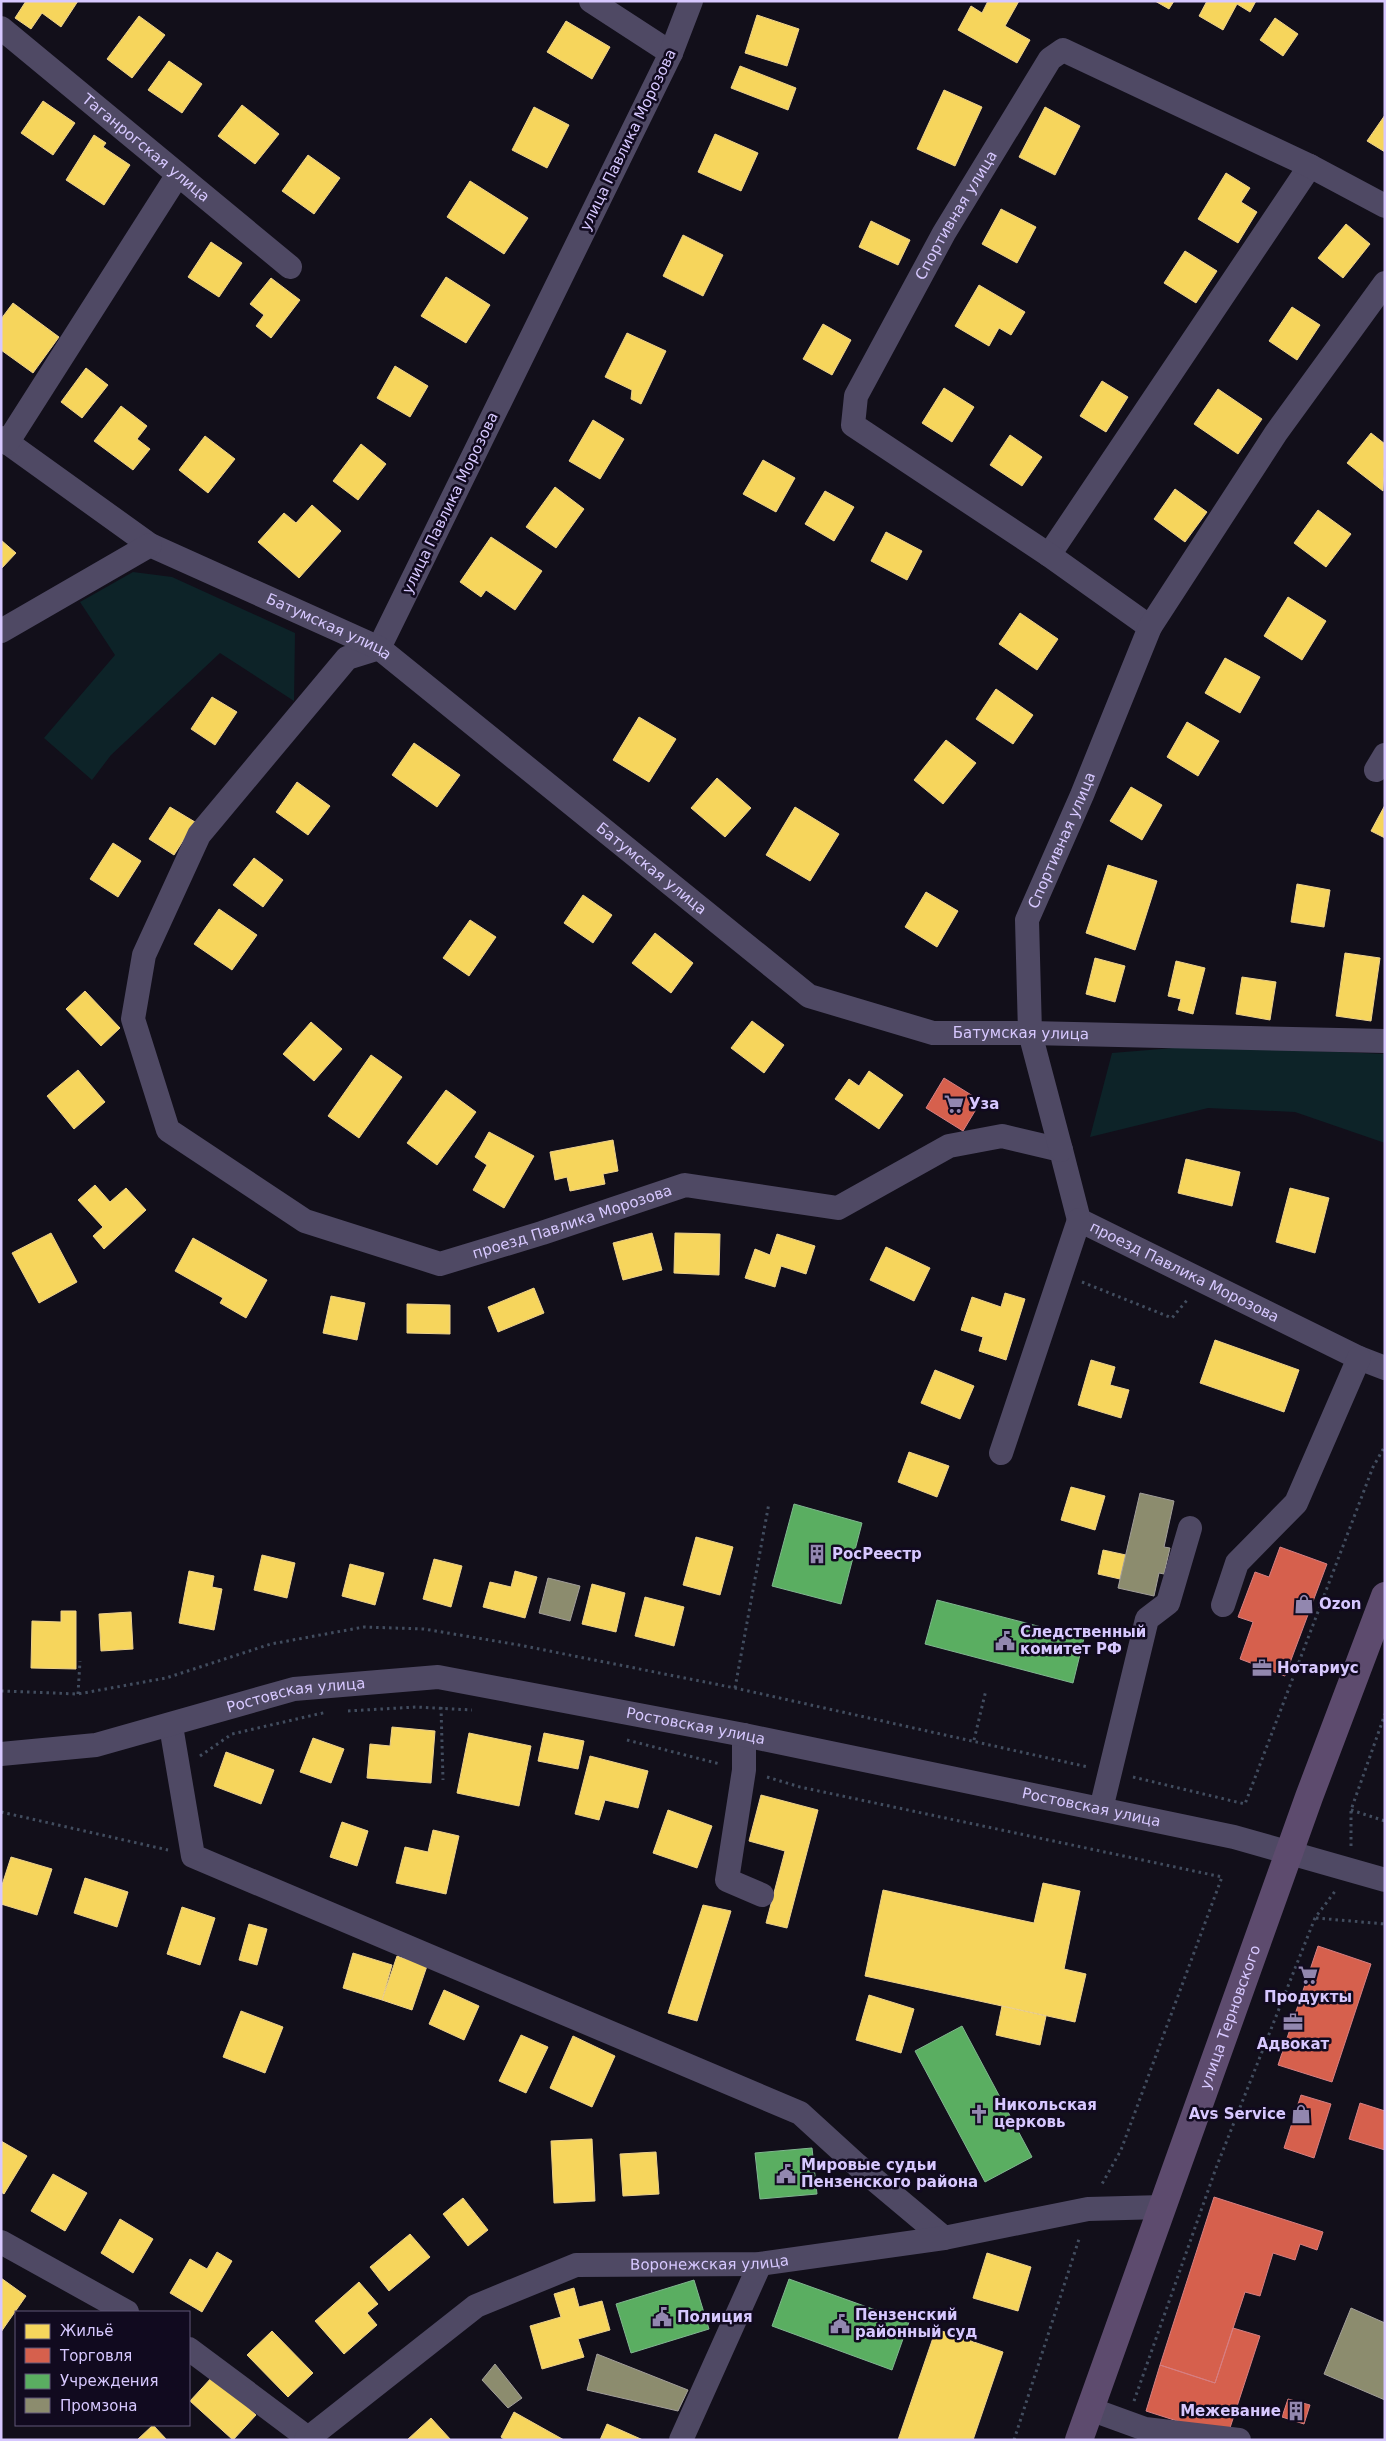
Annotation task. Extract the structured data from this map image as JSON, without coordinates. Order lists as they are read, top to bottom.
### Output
{
  "streets": {
    "main road": ["улица Терновского"],
    "street": [
      "улица Павлика Морозова",
      "Таганрогская улица",
      "Спортивная улица",
      "Батумская улица",
      "проезд Павлика Морозова",
      "Ростовская улица",
      "Воронежская улица"
    ]
  },
  "crossings": [
    ["улица Павлика Морозова", "Батумская улица"],
    ["улица Павлика Морозова", "проезд Павлика Морозова"],
    ["Спортивная улица", "Батумская улица"],
    ["Спортивная улица", "проезд Павлика Морозова"],
    ["Батумская улица", "проезд Павлика Морозова"],
    ["Ростовская улица", "улица Терновского"],
    ["улица Терновского", "Воронежская улица"]
  ],
  "places": {
    "supermarket": ["Уза", "Продукты"],
    "building": ["РосРеестр", "Межевание"],
    "shop": ["Ozon", "Avs Service"],
    "public building": [
      "Следственный комитет РФ",
      "Мировые судьи Пензенского района",
      "Полиция",
      "Пензенский районный суд"
    ],
    "office": ["Нотариус", "Адвокат"],
    "church": ["Никольская церковь"]
  },
  "legend": [
    "Жильё",
    "Торговля",
    "Учреждения",
    "Промзона"
  ]
}
